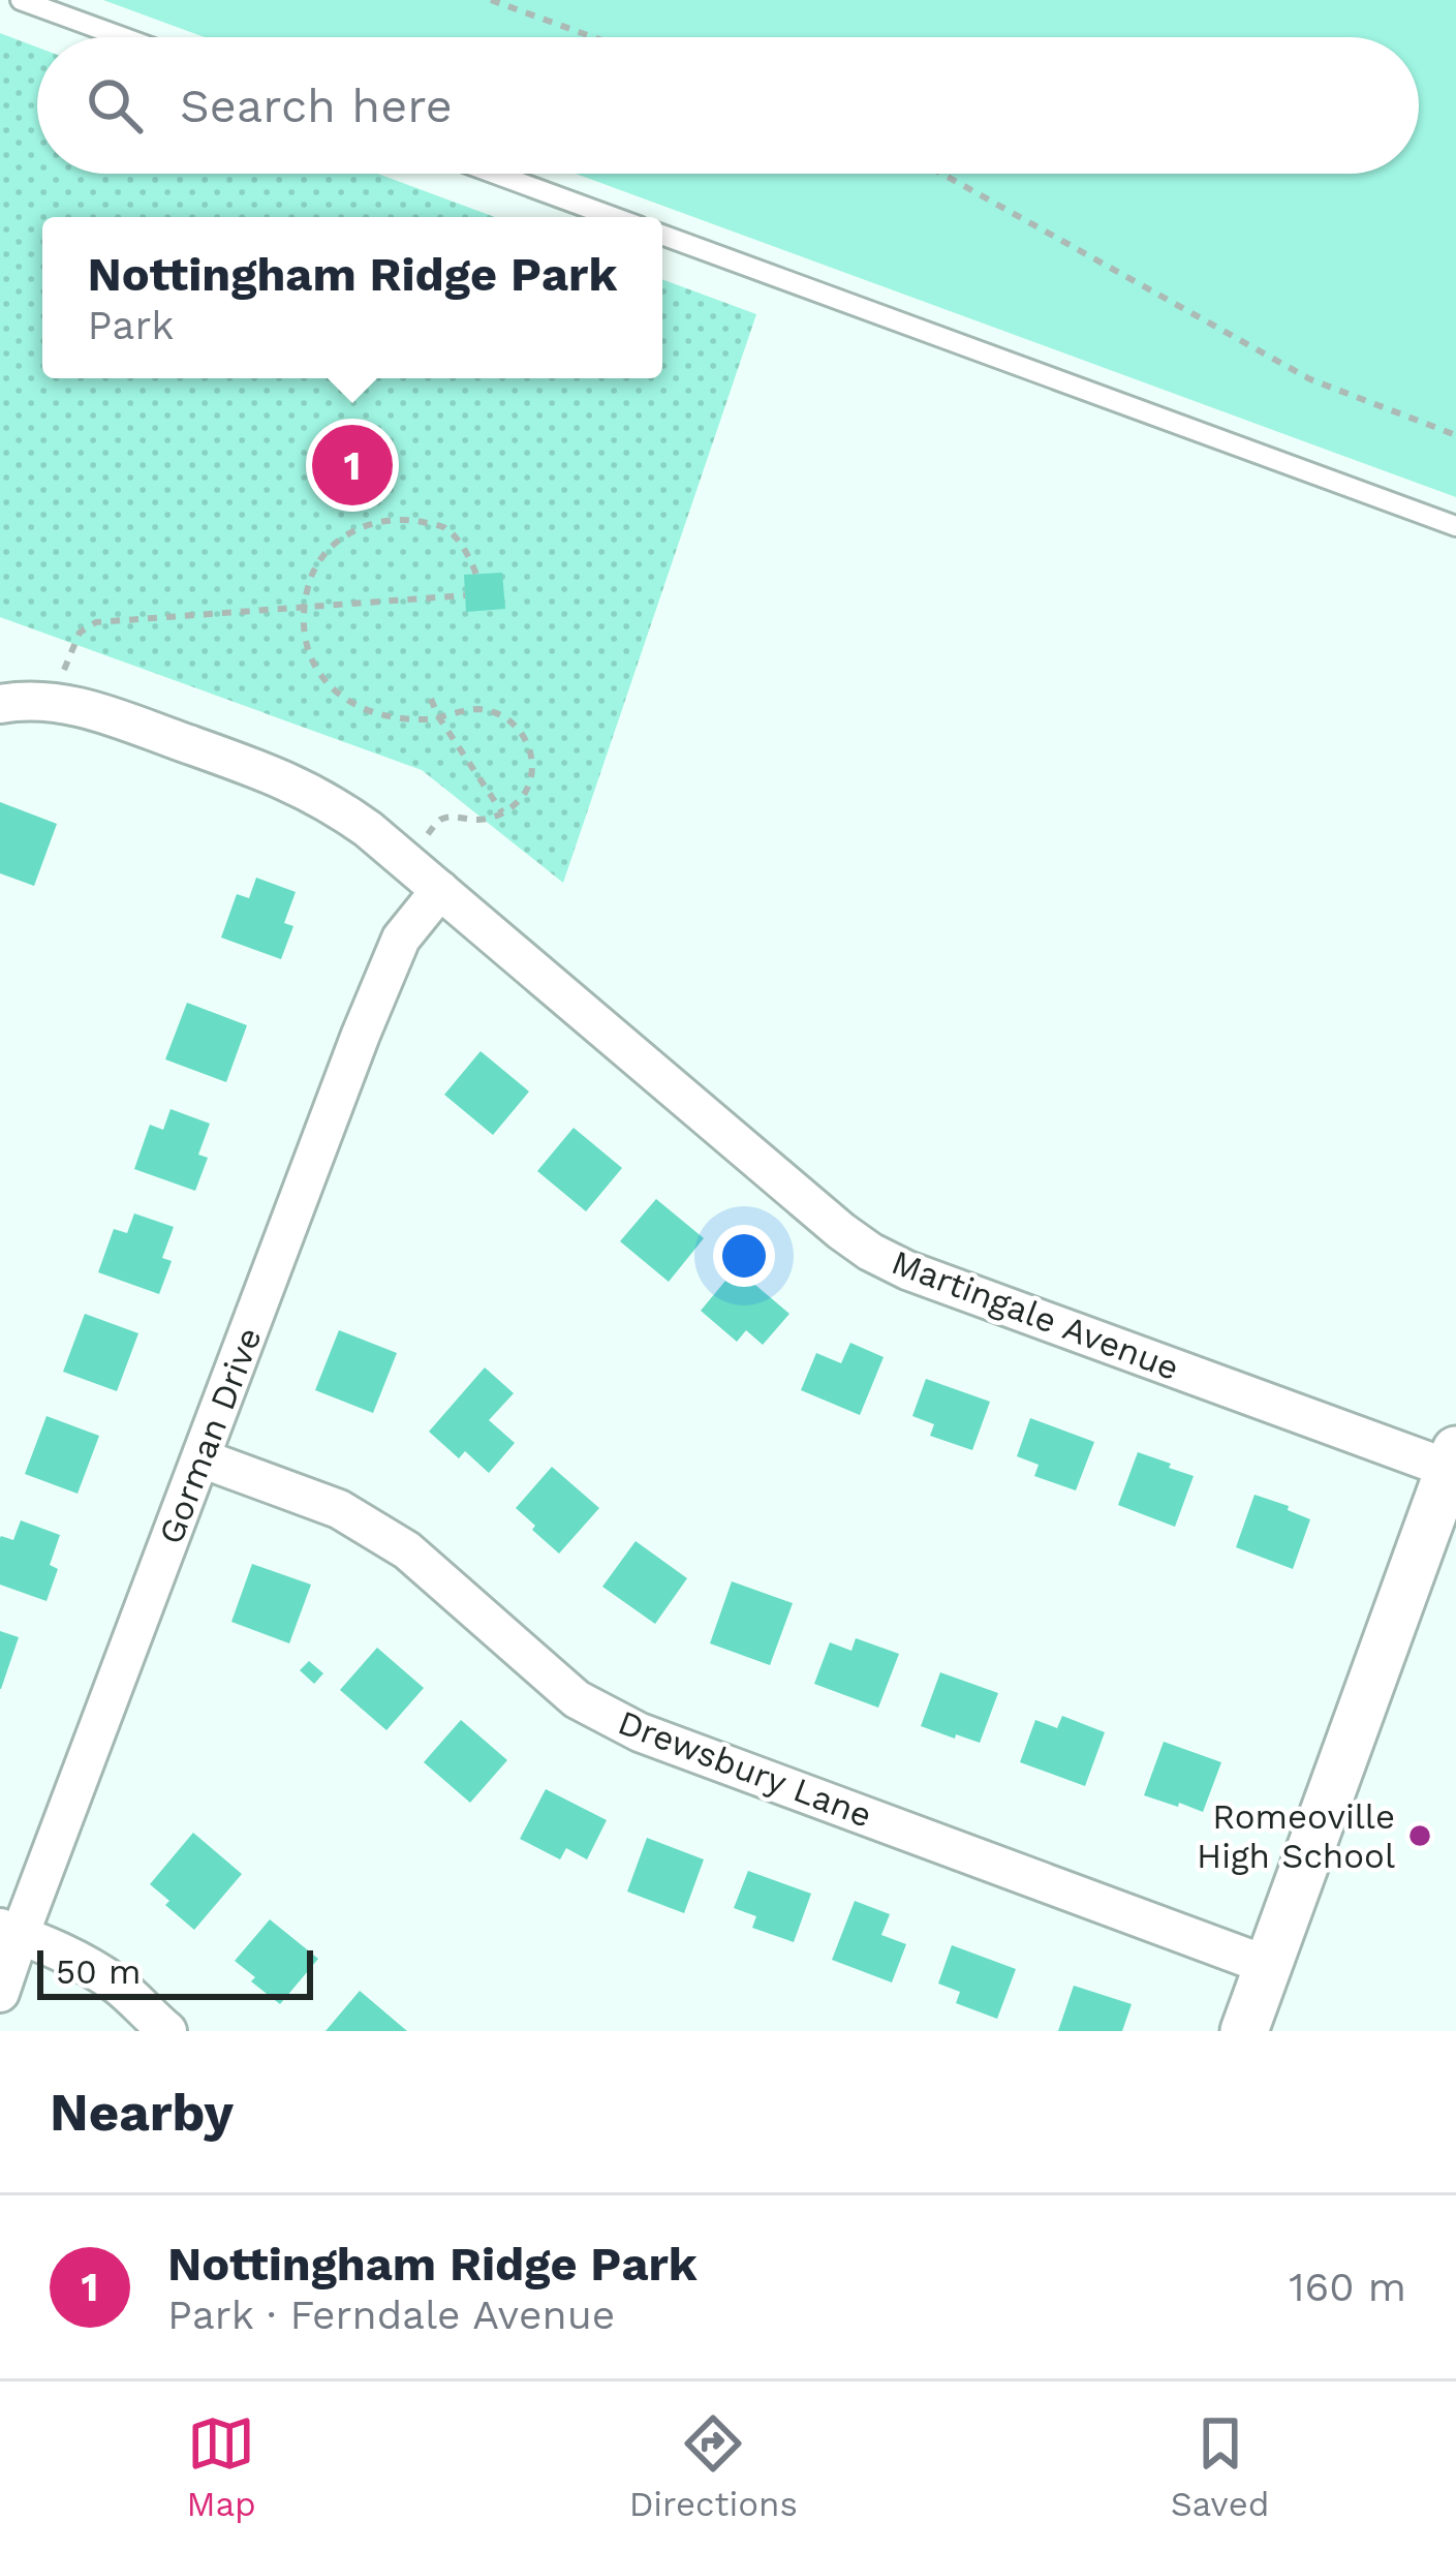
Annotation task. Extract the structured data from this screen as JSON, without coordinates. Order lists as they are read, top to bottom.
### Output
{
  "streets": {
    "street": ["Martingale Avenue", "Gorman Drive", "Drewsbury Lane"]
  },
  "crossings": [
    ["Martingale Avenue", "Gorman Drive"],
    ["Gorman Drive", "Drewsbury Lane"]
  ],
  "places": ["Romeoville High School"],
  "scale_bar": "50 m",
  "page": {
    "search": "Search here",
    "popup": ["Nottingham Ridge Park", "Park"],
    "pins": "1",
    "scale": "50 m",
    "heading": "Nearby",
    "list": [
      {
        "mark": "1",
        "name": "Nottingham Ridge Park",
        "note": "Park · Ferndale Avenue",
        "value": "160 m"
      }
    ],
    "nav": ["Map", "Directions", "Saved"]
  }
}
